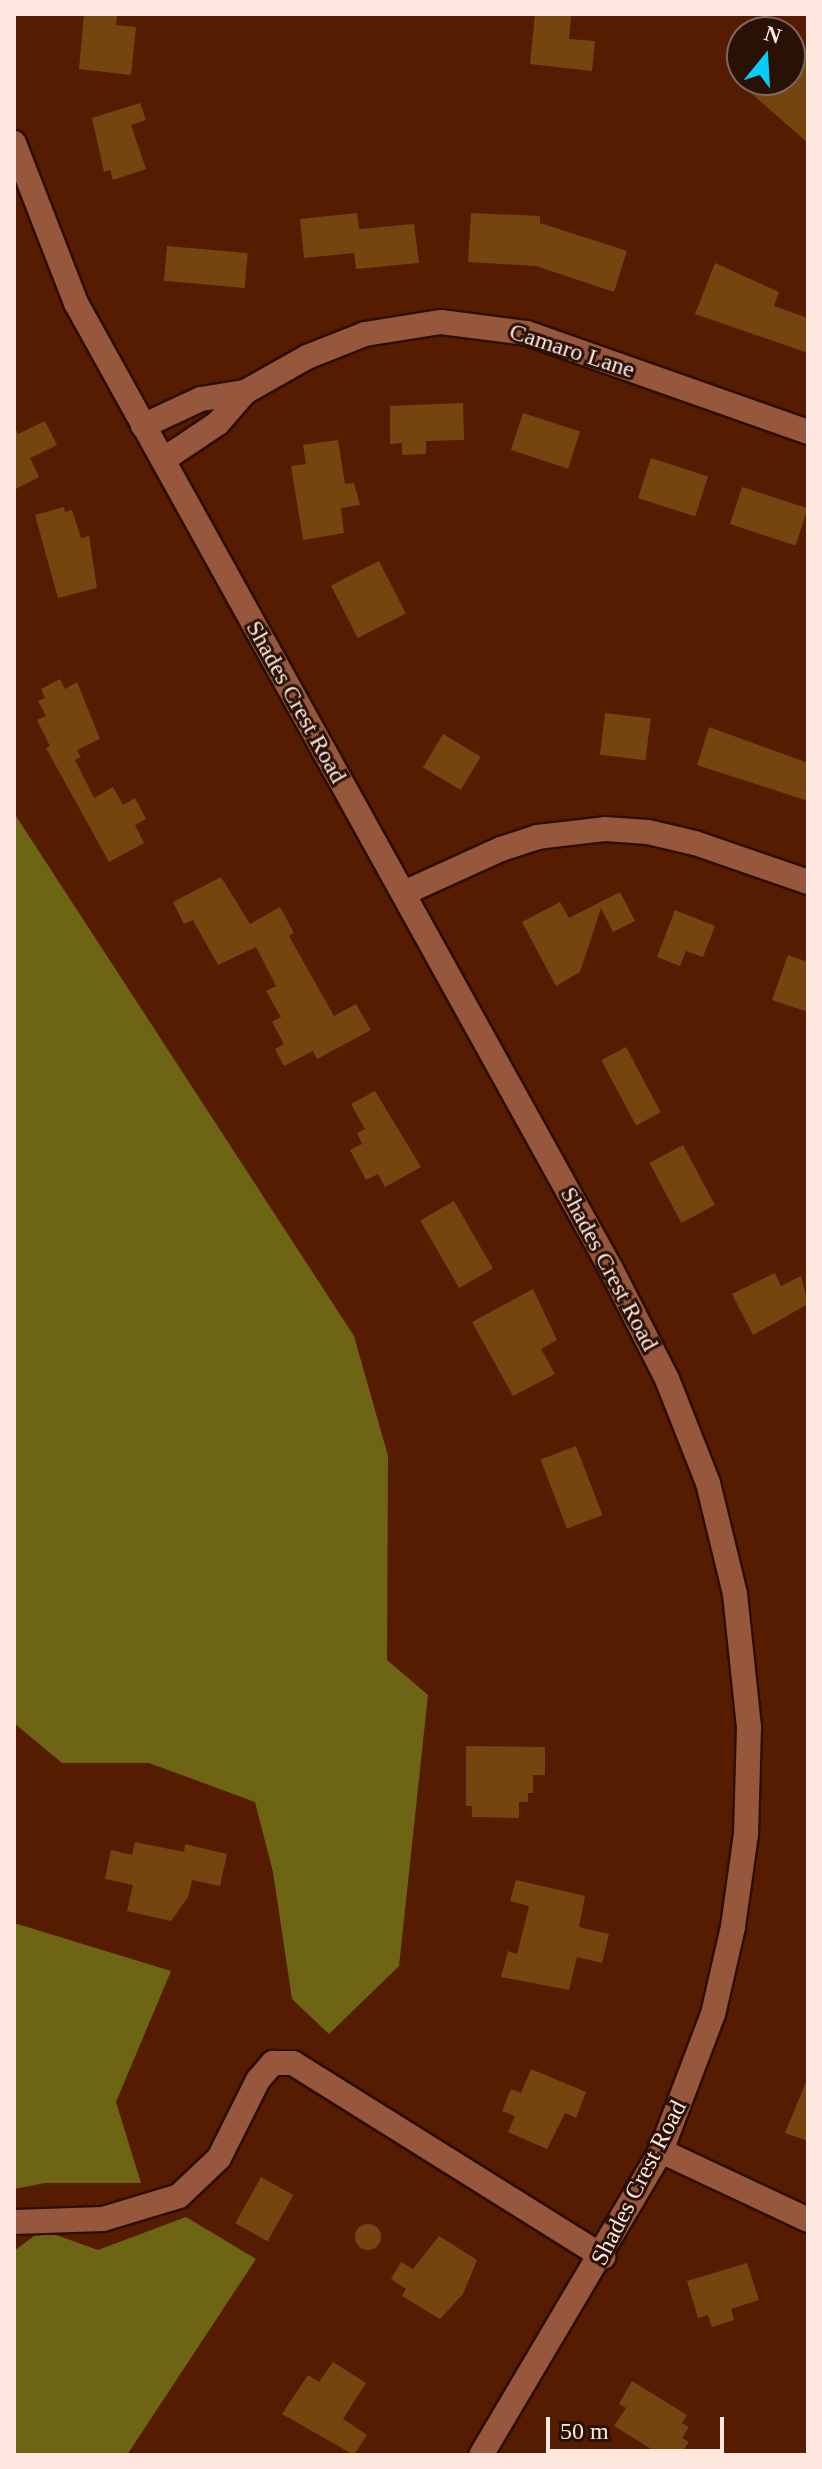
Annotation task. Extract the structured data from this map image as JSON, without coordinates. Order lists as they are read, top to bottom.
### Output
{
  "streets": {
    "street": ["Camaro Lane", "Shades Crest Road"]
  },
  "crossings": [
    ["Camaro Lane", "Shades Crest Road"]
  ],
  "scale_bar": "50 m",
  "north": "top"
}
